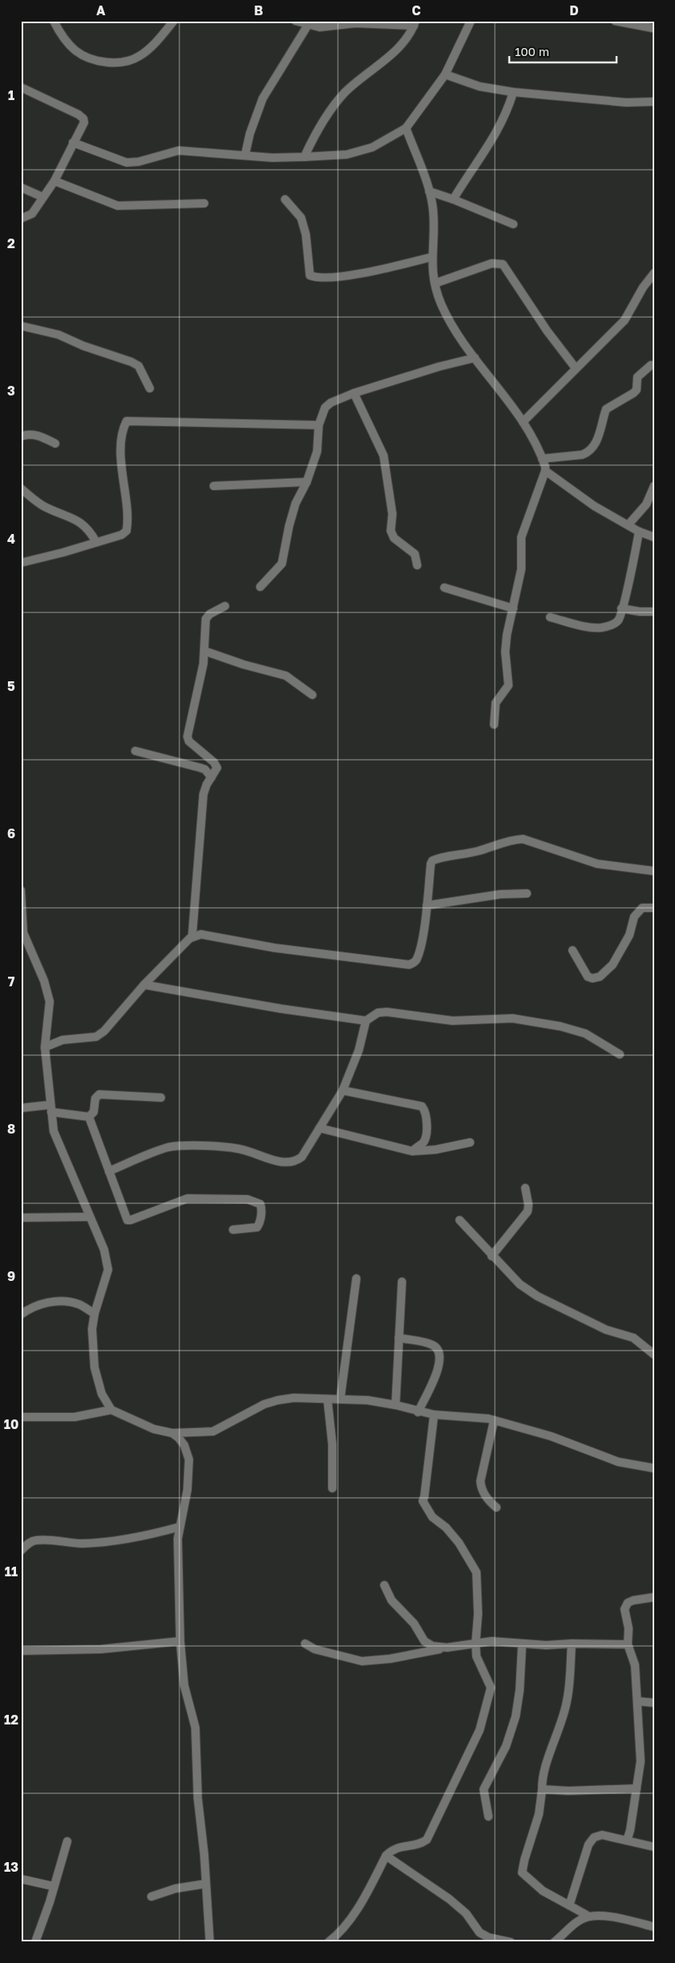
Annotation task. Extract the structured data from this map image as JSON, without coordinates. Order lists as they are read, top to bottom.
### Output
{
  "scale_bar": "100 m",
  "grid": {
    "columns": [
      "A",
      "B",
      "C",
      "D"
    ],
    "rows": [
      "1",
      "2",
      "3",
      "4",
      "5",
      "6",
      "7",
      "8",
      "9",
      "10",
      "11",
      "12",
      "13"
    ]
  }
}
